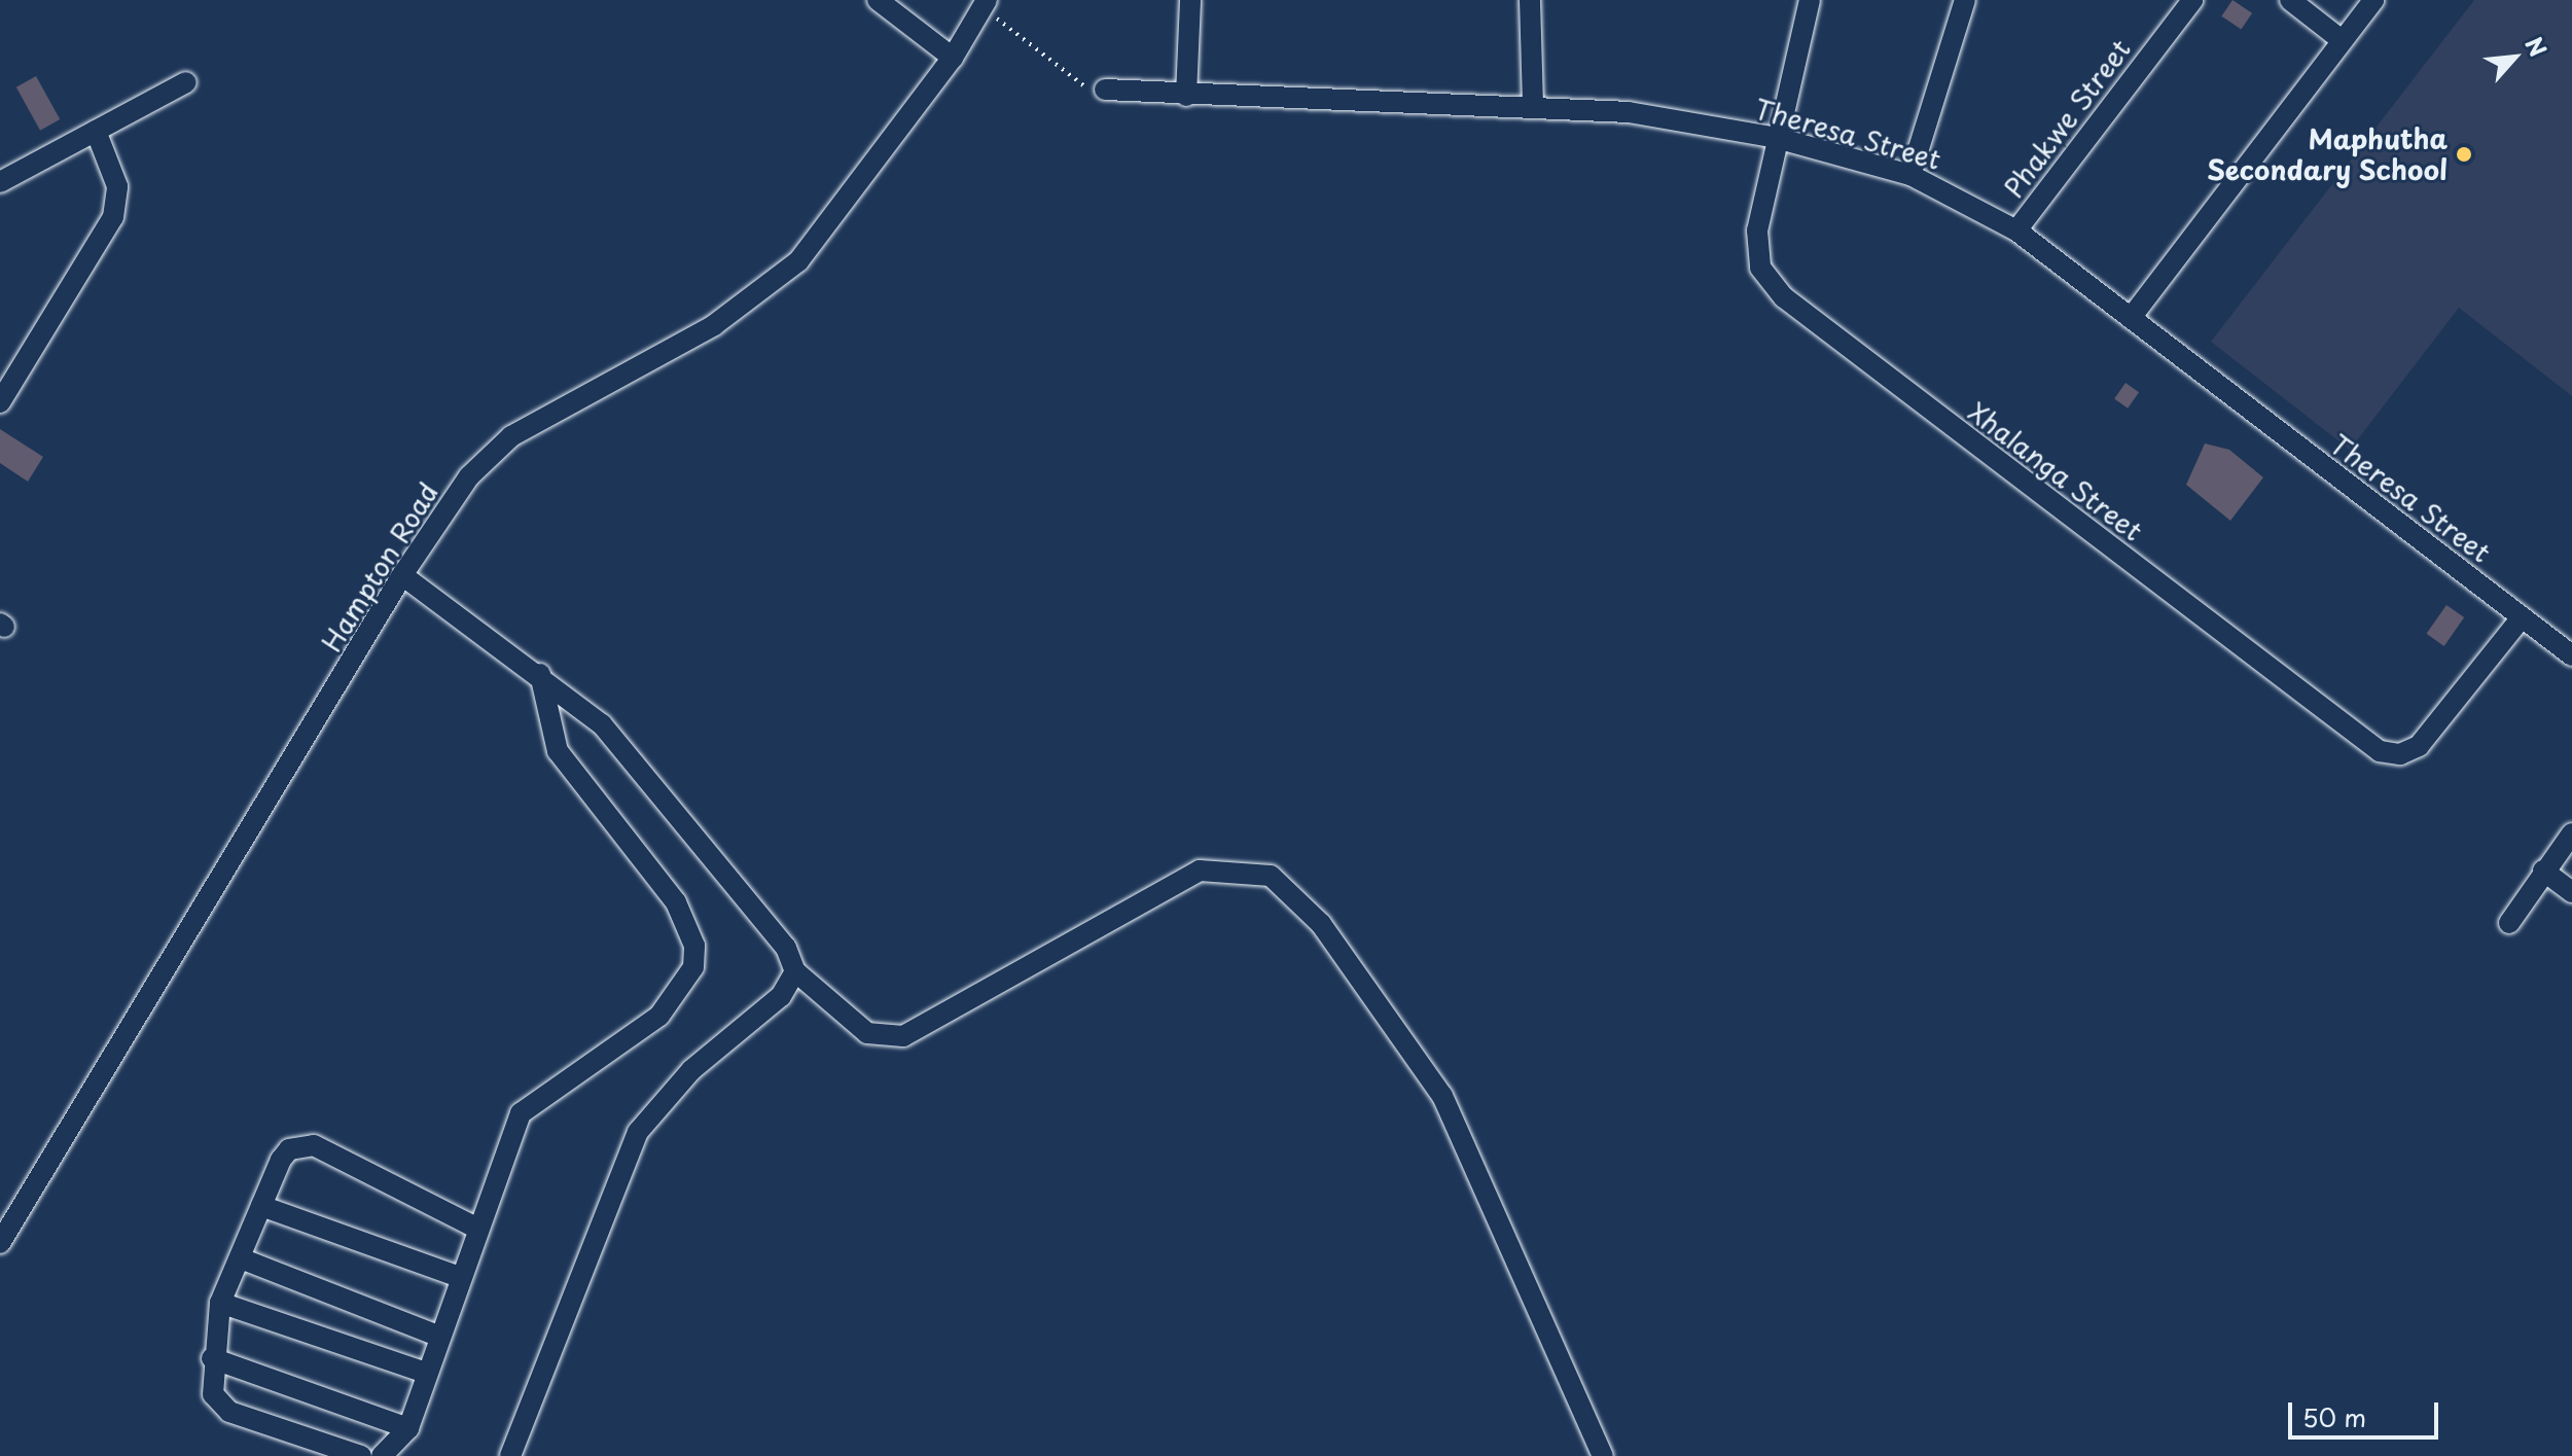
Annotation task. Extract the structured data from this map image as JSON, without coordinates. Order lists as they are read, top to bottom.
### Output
{
  "streets": {
    "street": [
      "Phakwe Street",
      "Theresa Street",
      "Xhalanga Street",
      "Hampton Road"
    ]
  },
  "crossings": [
    ["Phakwe Street", "Theresa Street"],
    ["Theresa Street", "Xhalanga Street"]
  ],
  "places": ["Maphutha Secondary School"],
  "scale_bar": "50 m",
  "north": "top right"
}
